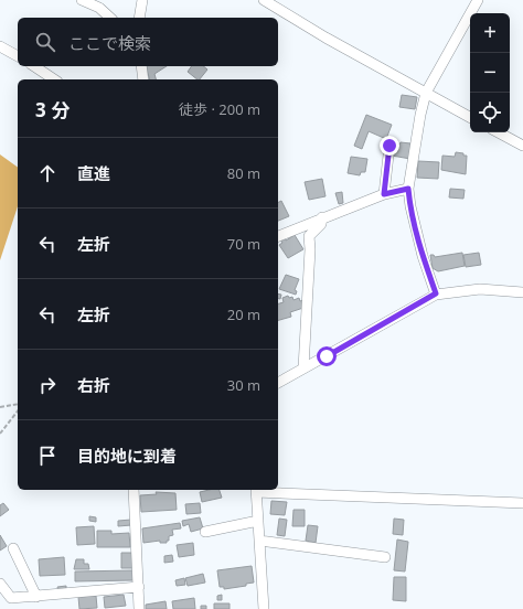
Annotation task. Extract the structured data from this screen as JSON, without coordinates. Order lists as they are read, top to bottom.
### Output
{
  "page": {
    "map_buttons": ["+", "−"],
    "search": "ここで検索",
    "heading": ["3 分", "徒歩 · 200 m"],
    "list": [
      ["直進", "80 m"],
      ["左折", "70 m"],
      ["左折", "20 m"],
      ["右折", "30 m"],
      "目的地に到着"
    ]
  }
}
